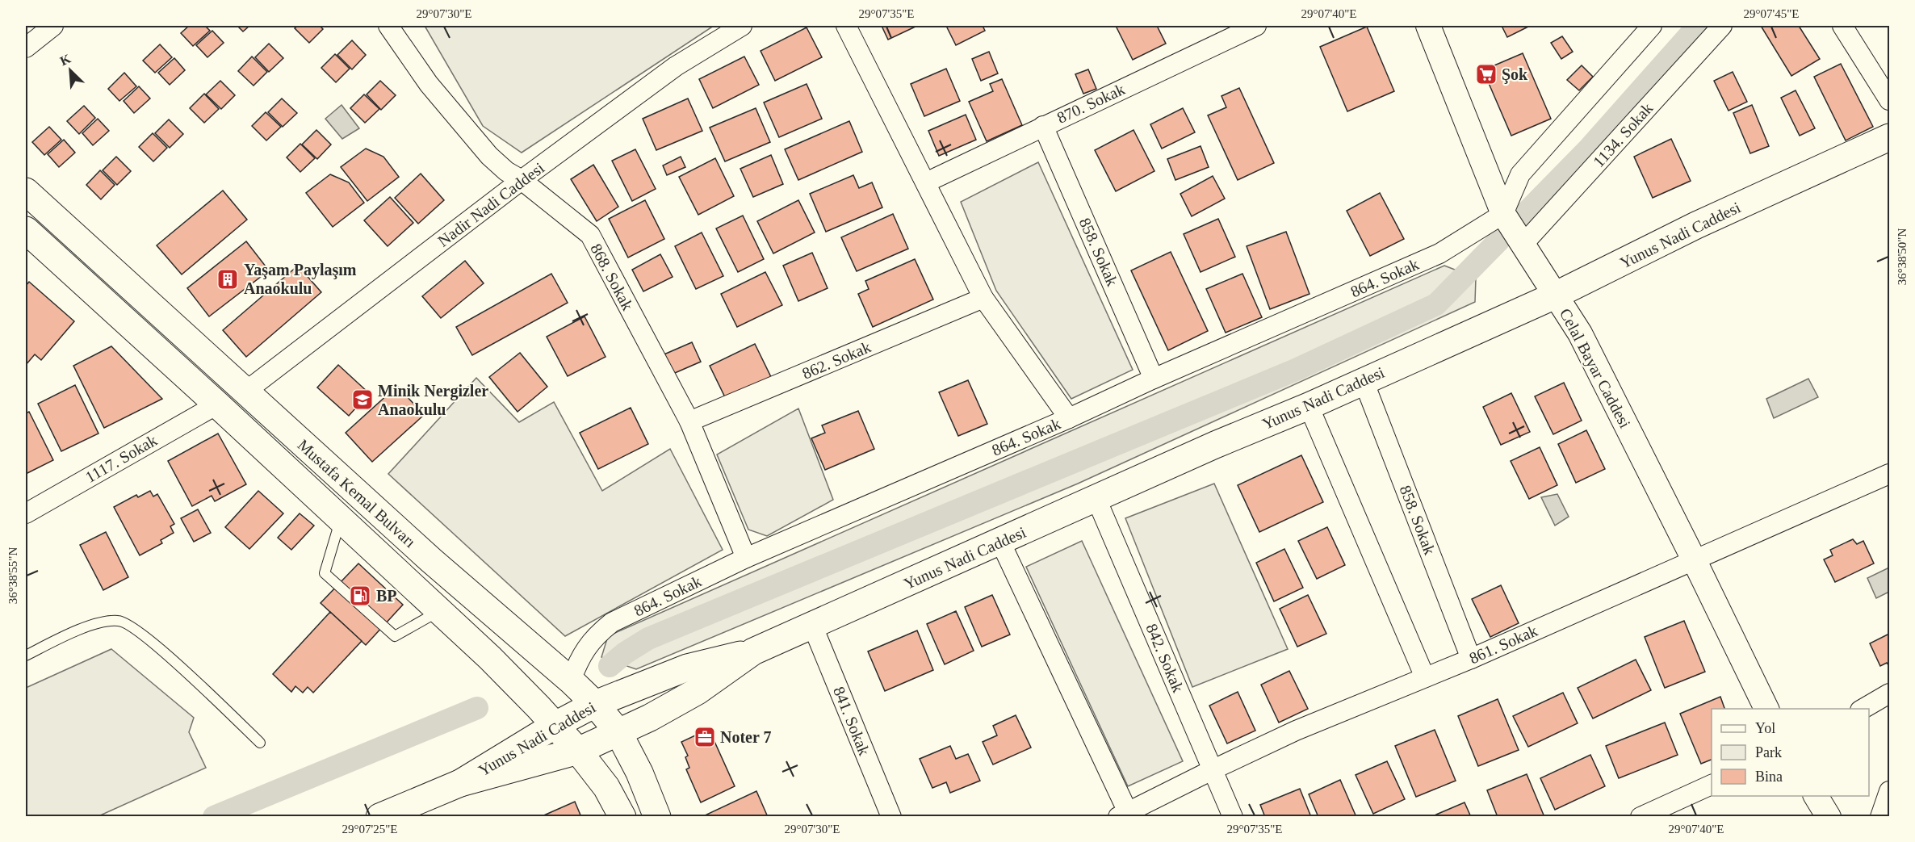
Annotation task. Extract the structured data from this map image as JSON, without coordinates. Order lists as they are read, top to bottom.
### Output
{
  "streets": {
    "main road": ["Yunus Nadi Caddesi", "Mustafa Kemal Bulvarı"],
    "street": [
      "870. Sokak",
      "1134. Sokak",
      "Nadir Nadi Caddesi",
      "858. Sokak",
      "868. Sokak",
      "864. Sokak",
      "862. Sokak",
      "Celal Bayar Caddesi",
      "1117. Sokak",
      "861. Sokak",
      "842. Sokak",
      "841. Sokak"
    ]
  },
  "crossings": [
    ["870. Sokak", "858. Sokak"],
    ["1134. Sokak", "Celal Bayar Caddesi"],
    ["Nadir Nadi Caddesi", "868. Sokak"],
    ["Nadir Nadi Caddesi", "Mustafa Kemal Bulvarı"],
    ["Yunus Nadi Caddesi", "858. Sokak"],
    ["Yunus Nadi Caddesi", "Celal Bayar Caddesi"],
    ["Yunus Nadi Caddesi", "Mustafa Kemal Bulvarı"],
    ["Yunus Nadi Caddesi", "842. Sokak"],
    ["Yunus Nadi Caddesi", "841. Sokak"],
    ["858. Sokak", "864. Sokak"],
    ["858. Sokak", "861. Sokak"],
    ["868. Sokak", "864. Sokak"],
    ["868. Sokak", "862. Sokak"],
    ["864. Sokak", "Celal Bayar Caddesi"],
    ["864. Sokak", "Mustafa Kemal Bulvarı"],
    ["Celal Bayar Caddesi", "861. Sokak"],
    ["1117. Sokak", "Mustafa Kemal Bulvarı"],
    ["861. Sokak", "842. Sokak"]
  ],
  "places": {
    "supermarket": ["Şok"],
    "building": ["Yaşam Paylaşım Anaokulu"],
    "school or university": ["Minik Nergizler Anaokulu"],
    "fuel station": ["BP"],
    "office": ["Noter 7"]
  },
  "legend": ["Yol", "Park", "Bina"],
  "north": "top left",
  "coordinates": [
    "29°07'30\"E",
    "29°07'35\"E",
    "29°07'40\"E",
    "29°07'45\"E",
    "36°38'50\"N",
    "36°38'55\"N",
    "29°07'25\"E"
  ]
}
